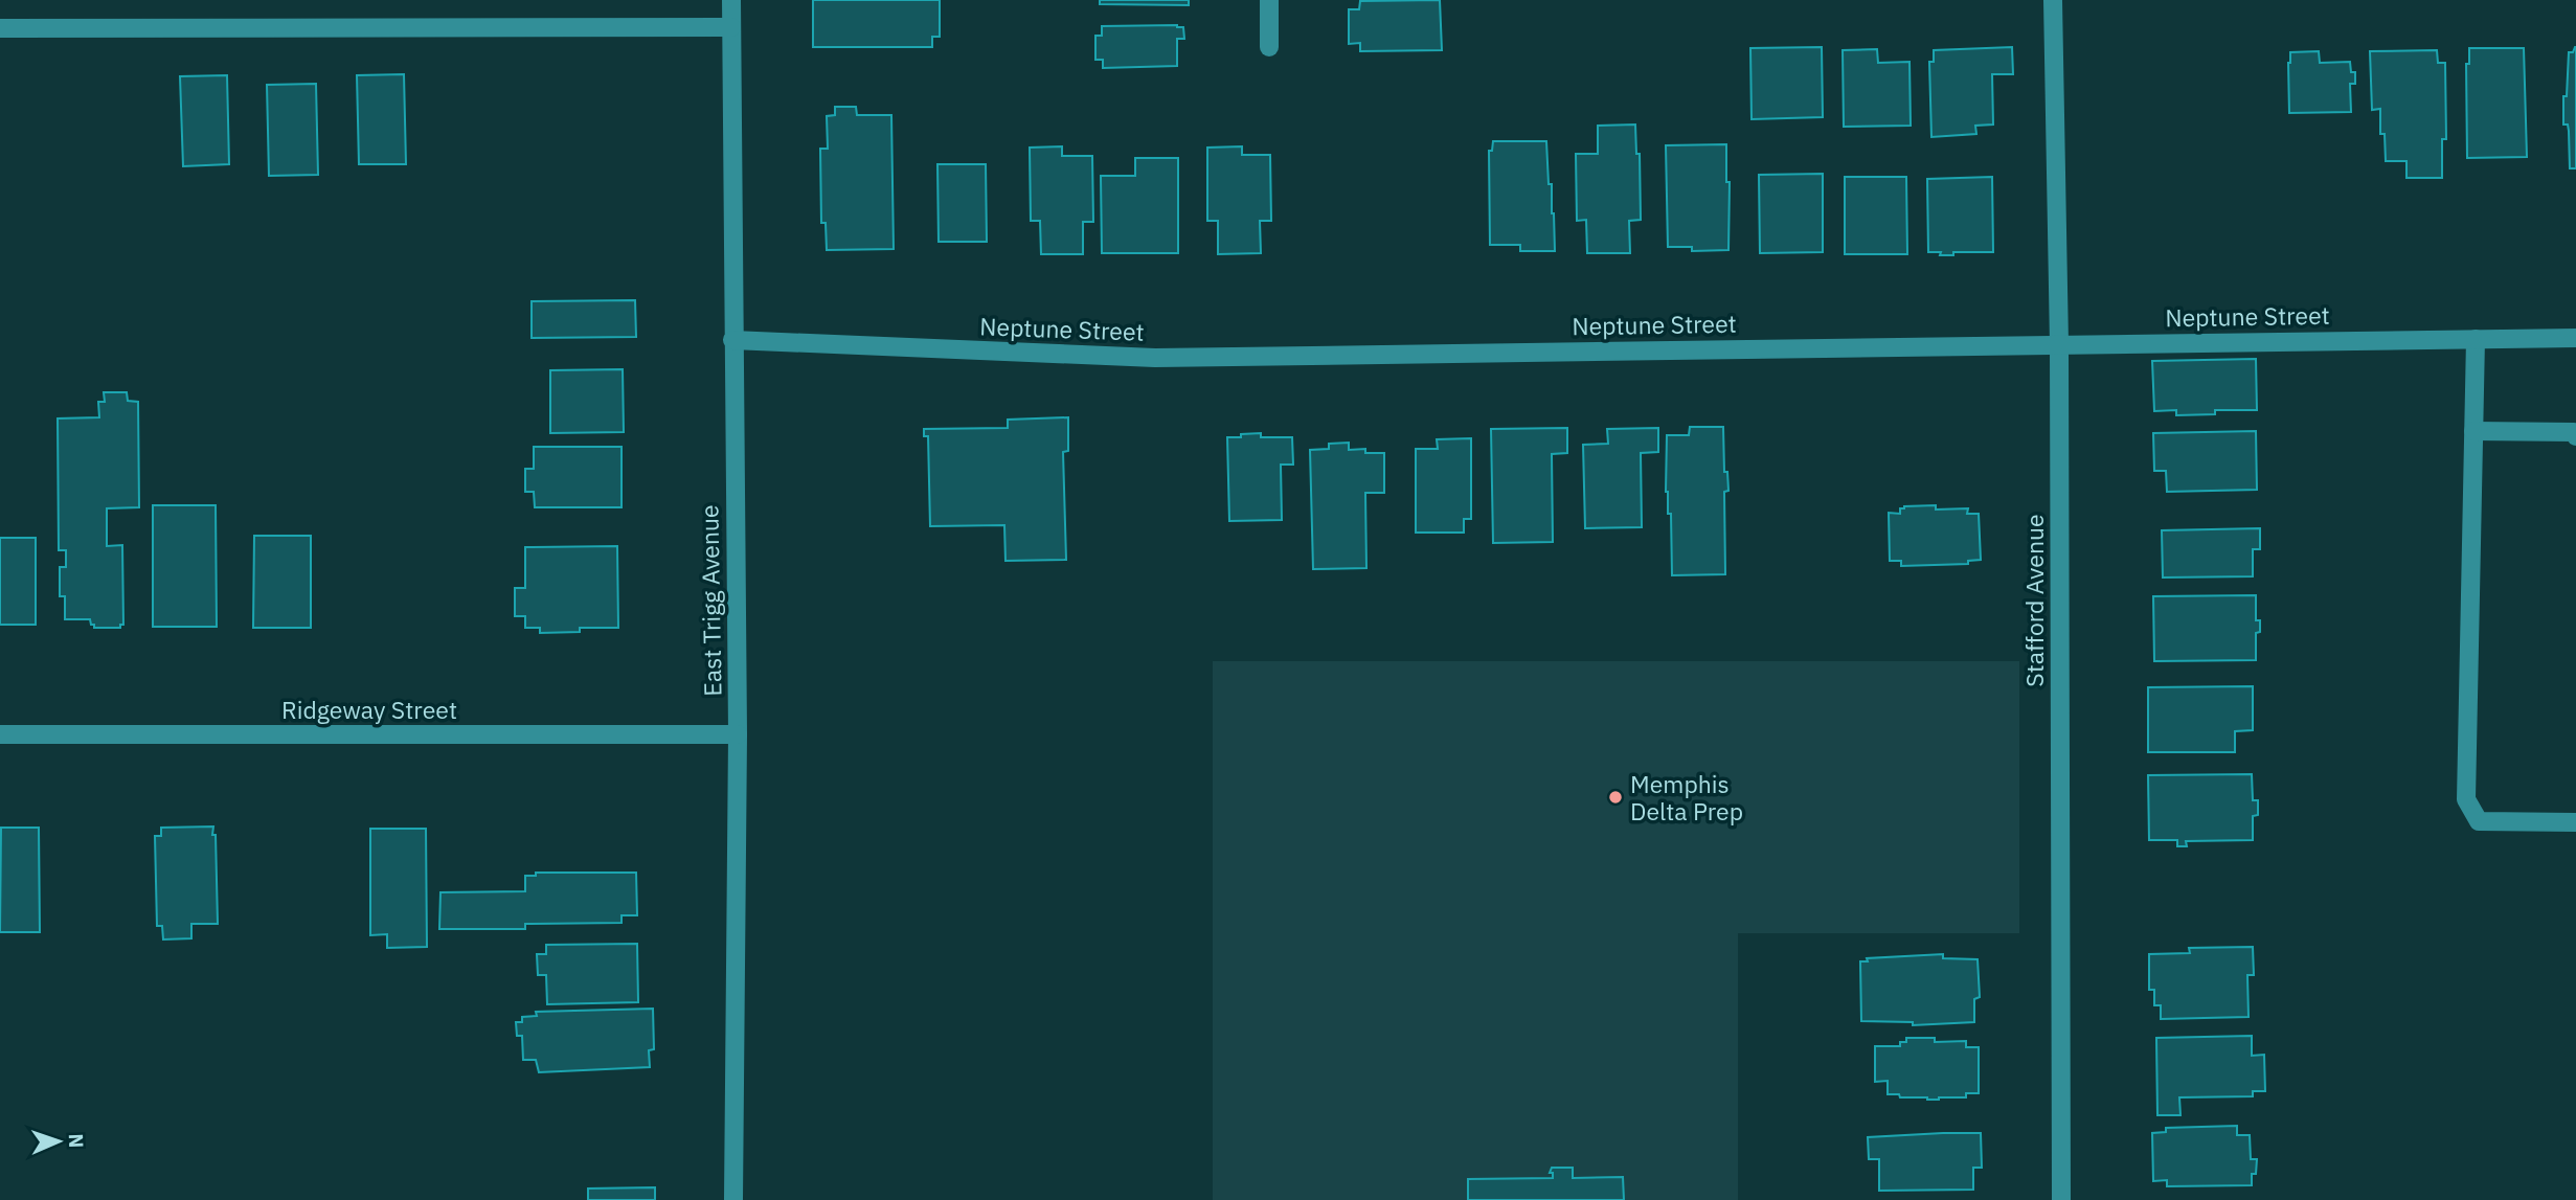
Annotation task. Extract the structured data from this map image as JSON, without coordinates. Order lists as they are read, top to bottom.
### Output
{
  "streets": {
    "street": [
      "Neptune Street",
      "East Trigg Avenue",
      "Stafford Avenue",
      "Ridgeway Street"
    ]
  },
  "crossings": [
    ["Neptune Street", "East Trigg Avenue"],
    ["Neptune Street", "Stafford Avenue"],
    ["East Trigg Avenue", "Ridgeway Street"]
  ],
  "places": ["Memphis Delta Prep"],
  "north": "right"
}
